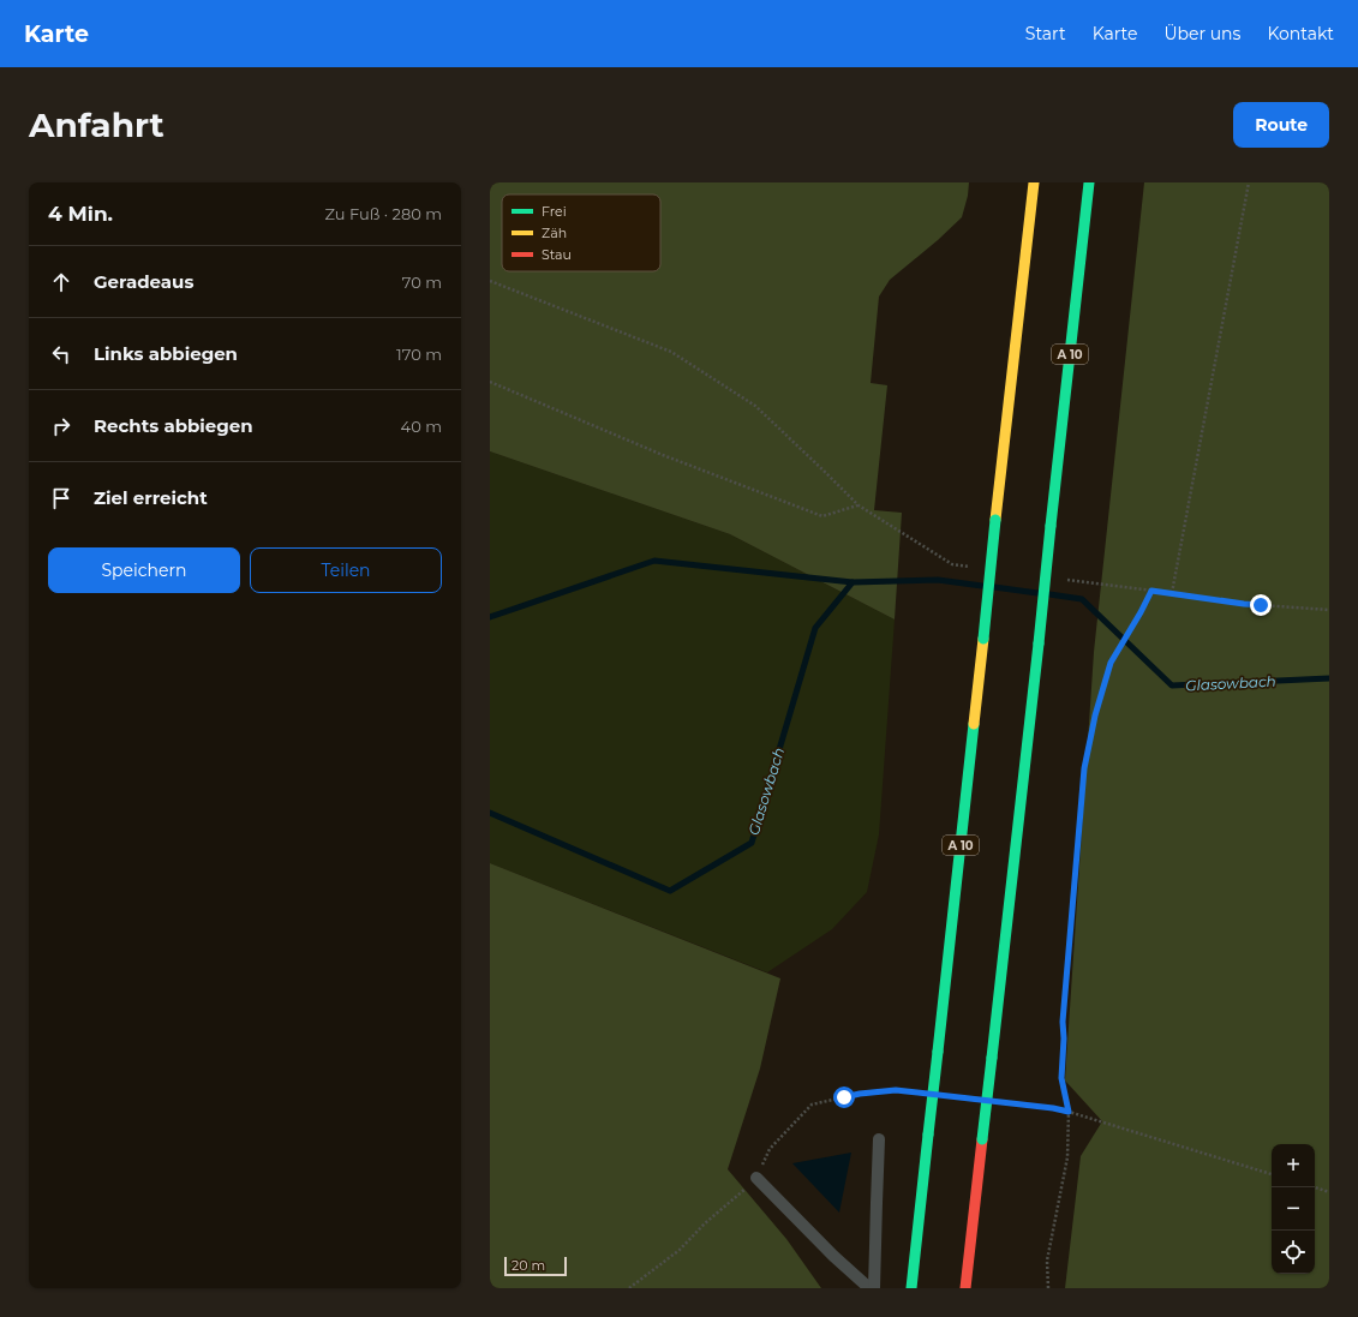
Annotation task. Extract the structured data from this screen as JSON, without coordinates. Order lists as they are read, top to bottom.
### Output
{
  "streets": {
    "highway": ["A 10"]
  },
  "water": ["Glasowbach"],
  "legend": ["Frei", "Zäh", "Stau"],
  "scale_bar": "20 m",
  "page": {
    "header": "Karte",
    "nav": [
      "Start",
      "Karte",
      "Über uns",
      "Kontakt"
    ],
    "buttons": [
      "Route",
      ["Speichern", "Teilen"]
    ],
    "title": "Anfahrt",
    "heading": ["4 Min.", "Zu Fuß · 280 m"],
    "list": [
      ["Geradeaus", "70 m"],
      ["Links abbiegen", "170 m"],
      ["Rechts abbiegen", "40 m"],
      "Ziel erreicht"
    ],
    "map_buttons": ["+", "−"],
    "scale": "20 m"
  }
}
